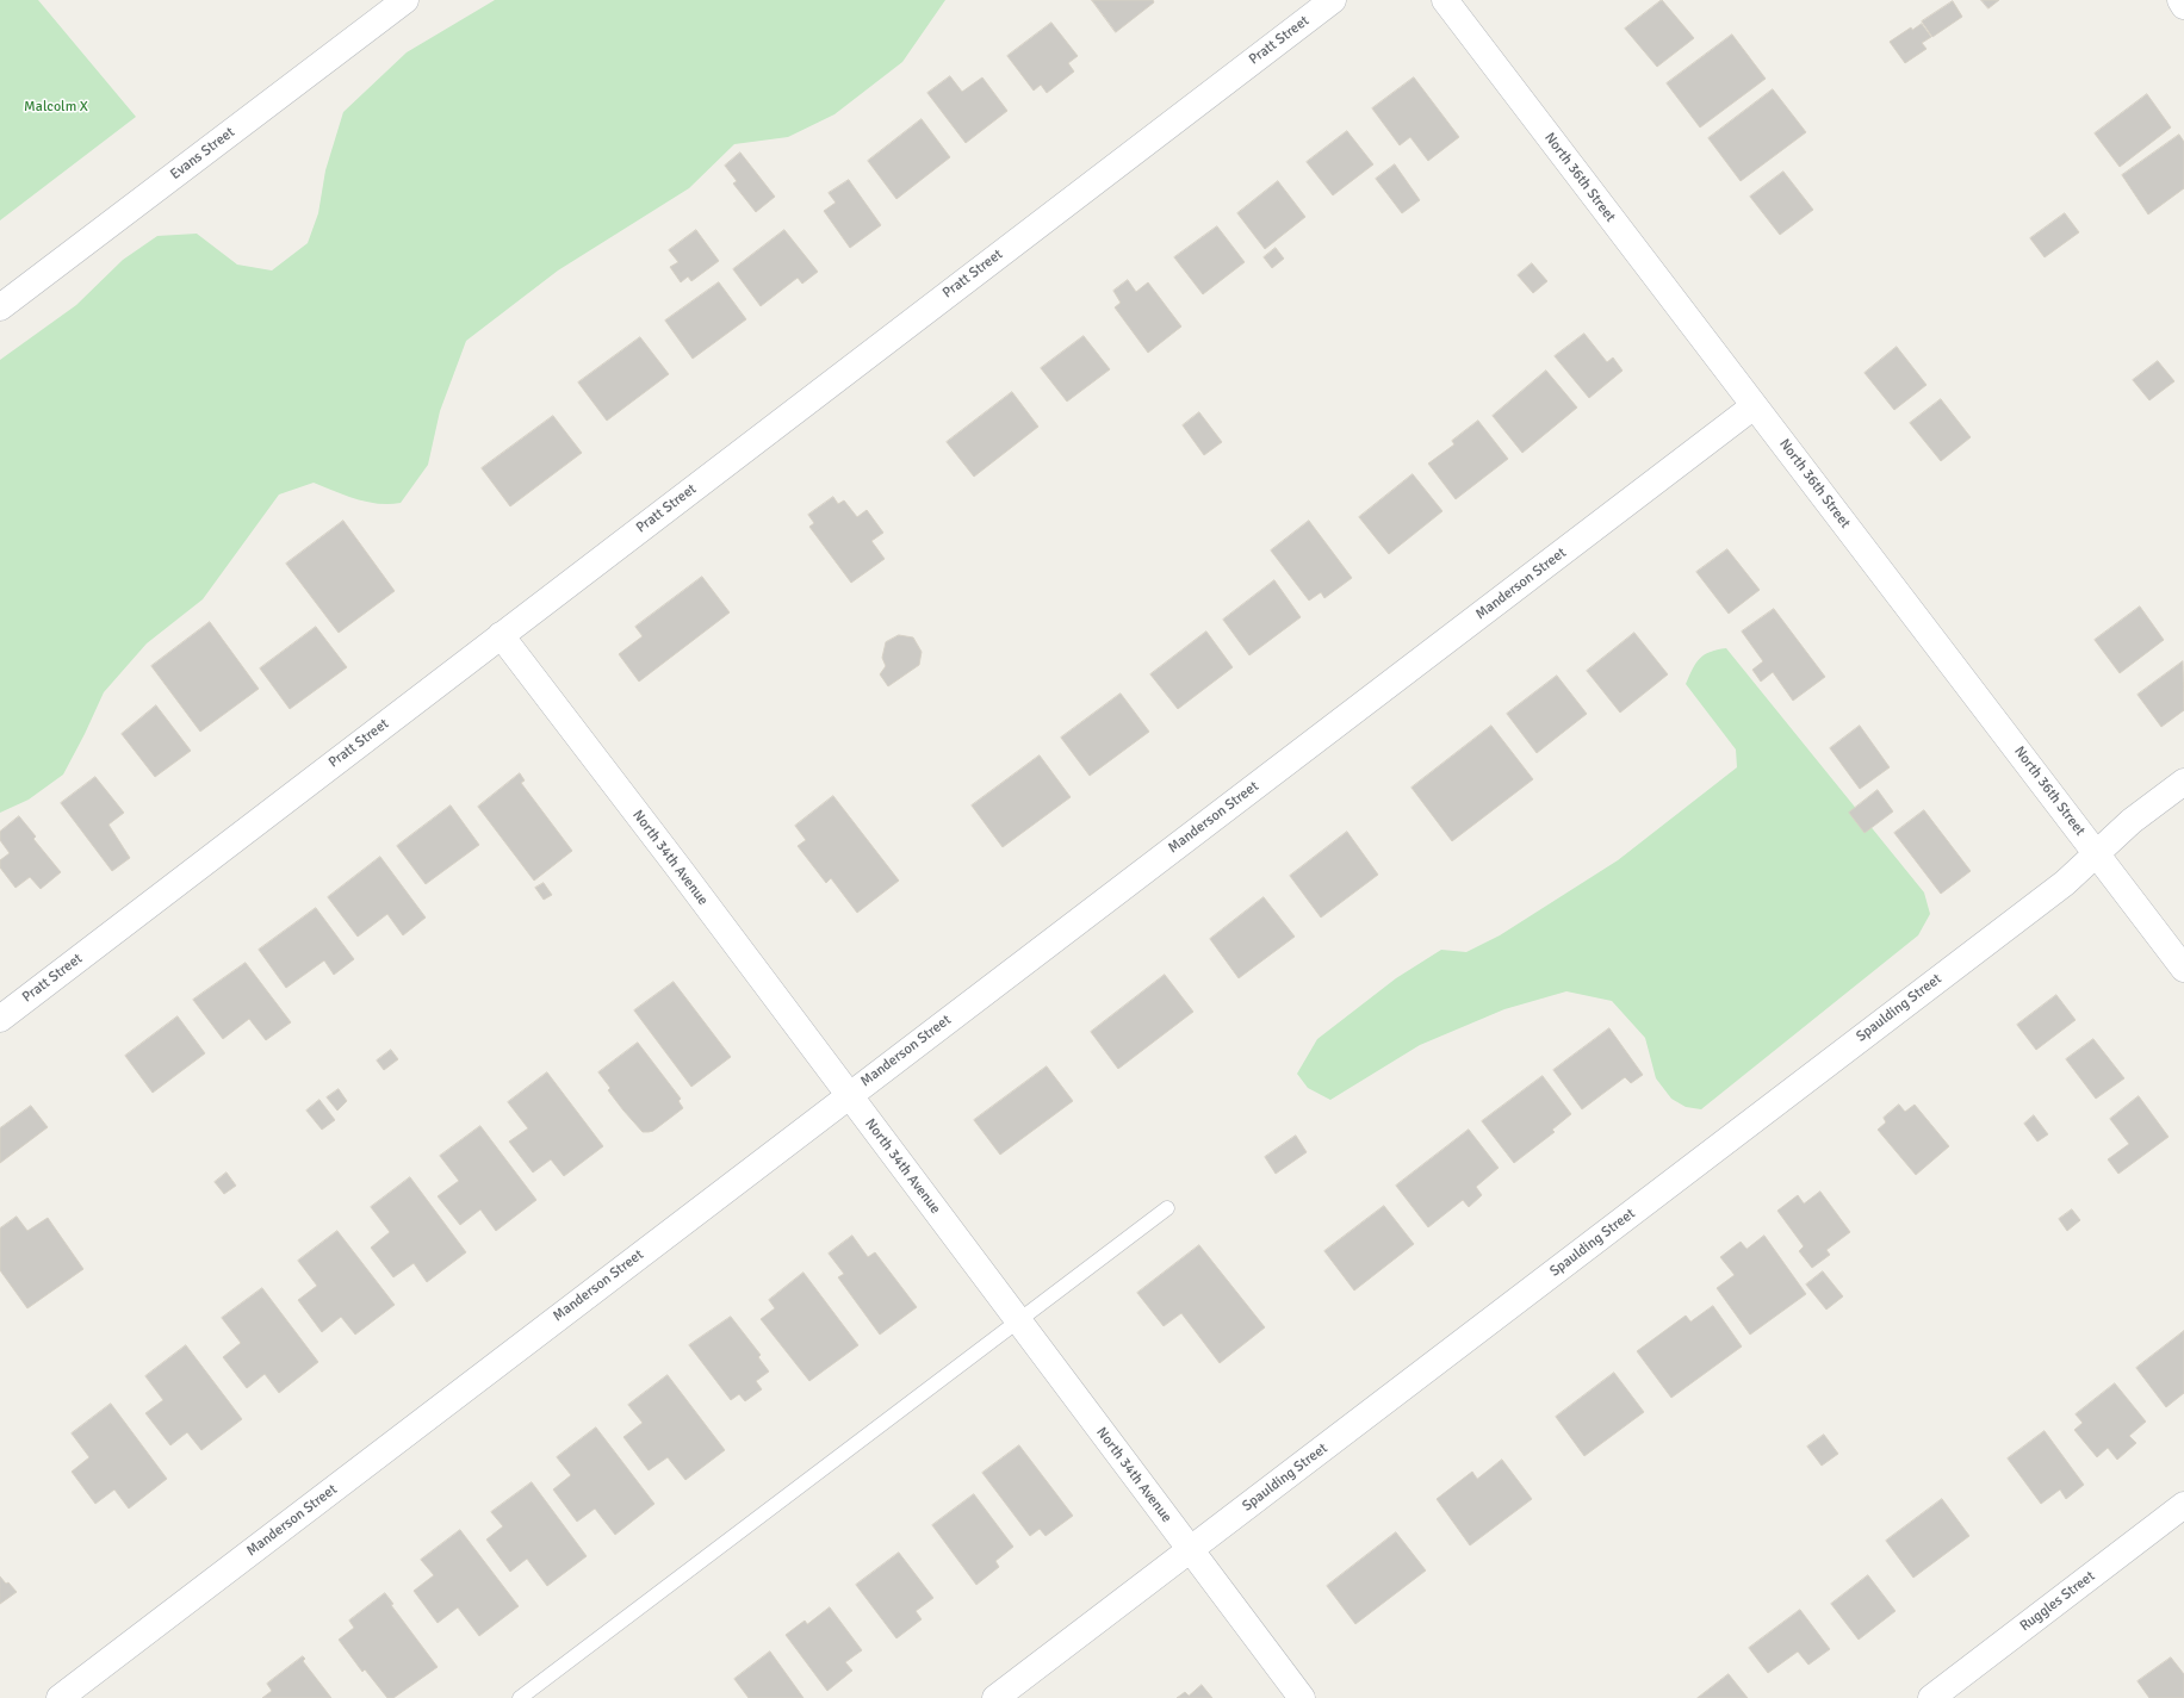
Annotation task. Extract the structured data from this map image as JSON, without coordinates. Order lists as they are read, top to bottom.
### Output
{
  "streets": {
    "street": [
      "Pratt Street",
      "Evans Street",
      "North 36th Street",
      "Manderson Street",
      "North 34th Avenue",
      "Spaulding Street",
      "Ruggles Street"
    ]
  },
  "crossings": [
    ["Pratt Street", "North 34th Avenue"],
    ["North 36th Street", "Manderson Street"],
    ["North 36th Street", "Spaulding Street"],
    ["Manderson Street", "North 34th Avenue"],
    ["North 34th Avenue", "Spaulding Street"]
  ],
  "parks": ["Malcolm X"]
}
